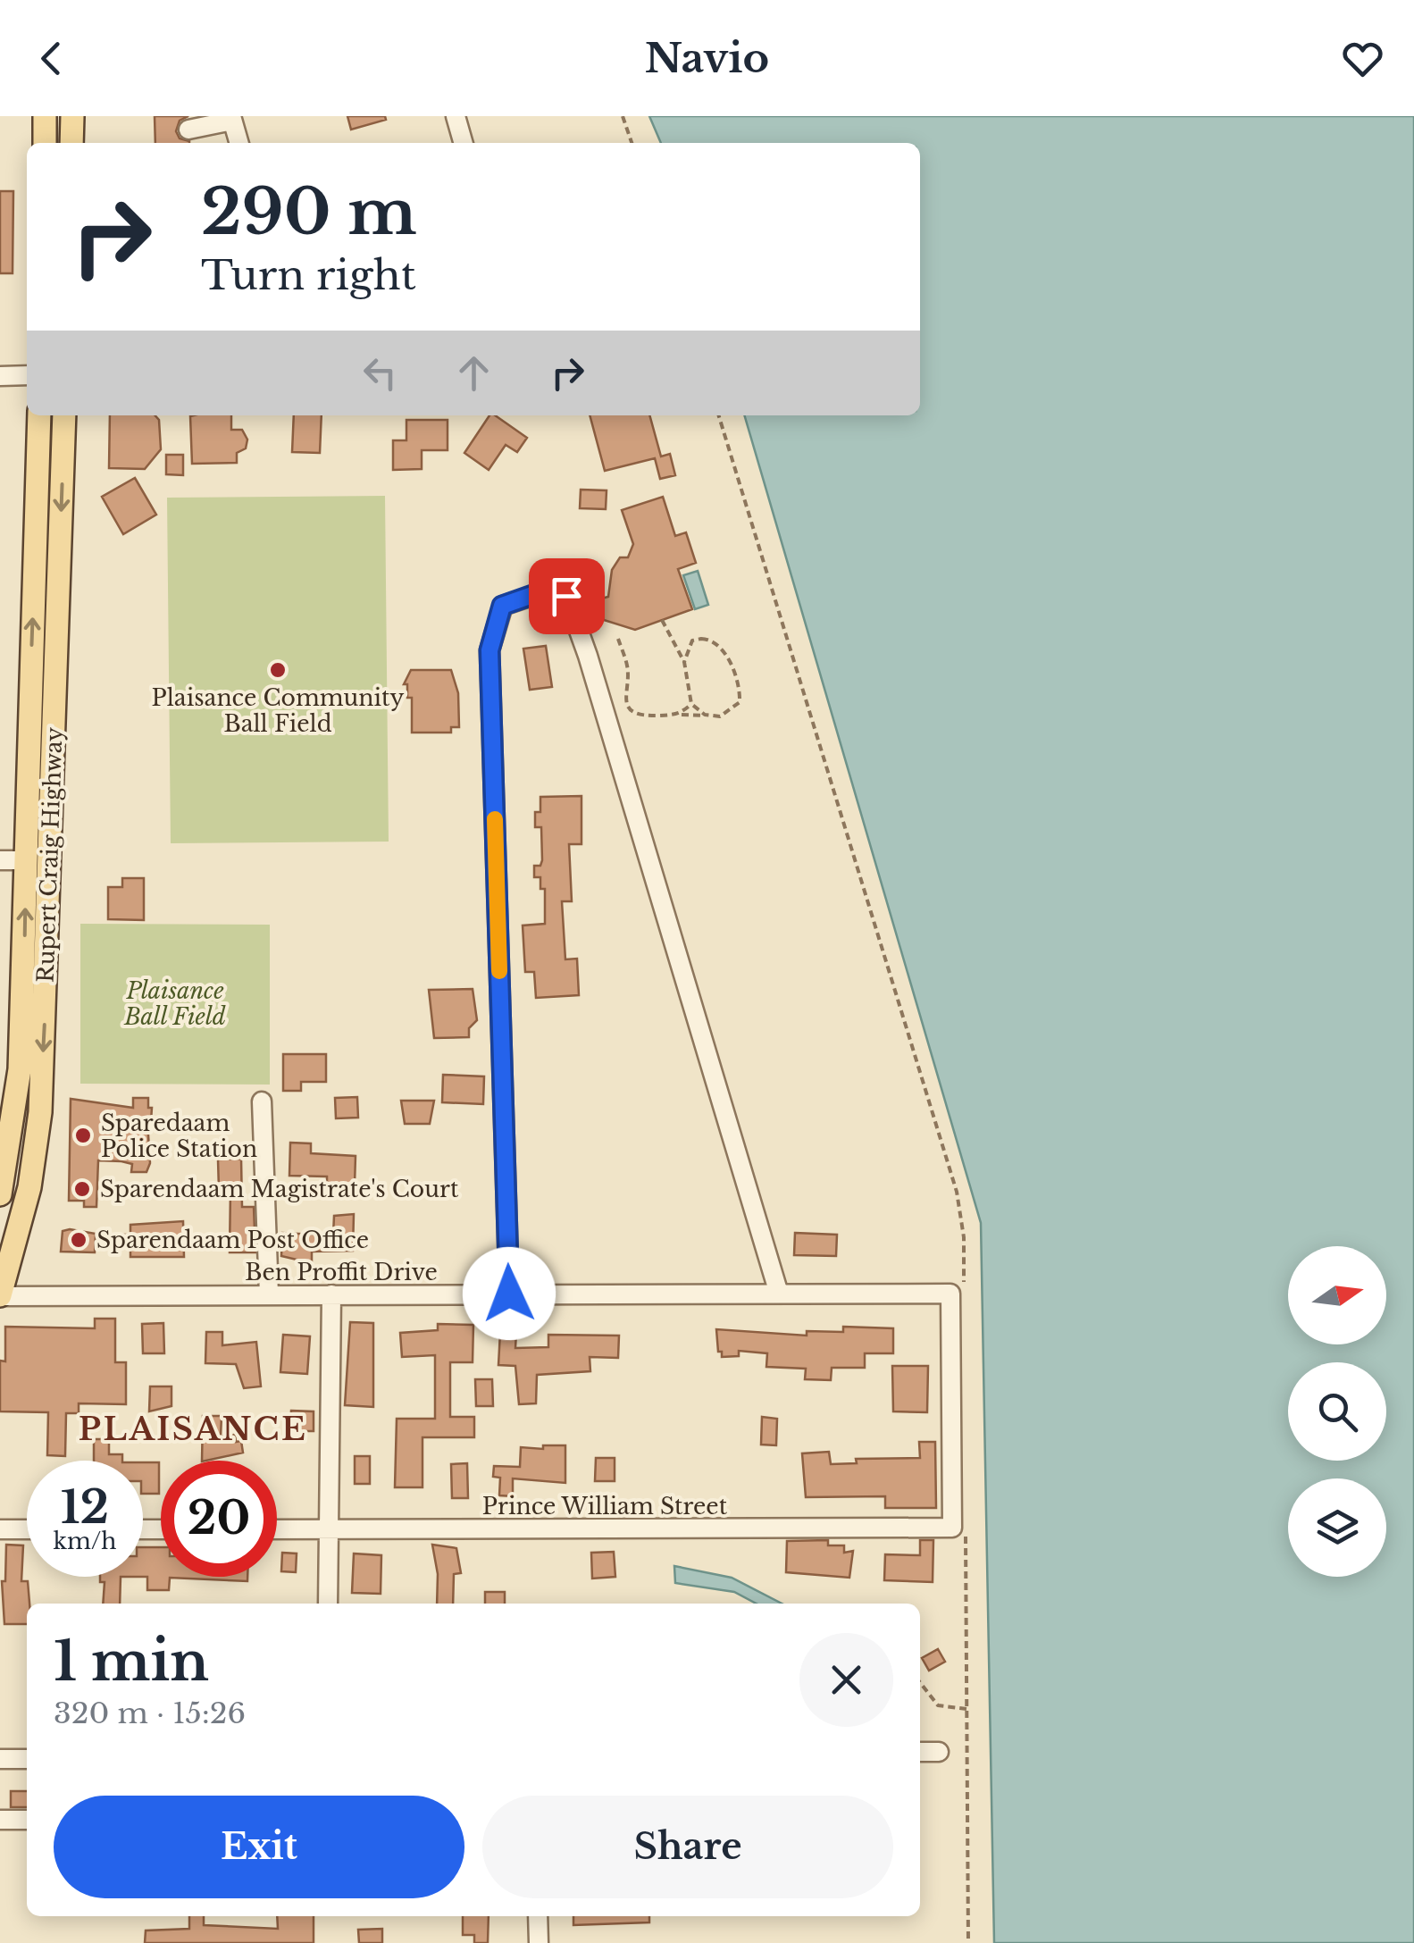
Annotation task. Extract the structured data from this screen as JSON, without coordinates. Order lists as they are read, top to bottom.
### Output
{
  "streets": {
    "main road": ["Rupert Craig Highway"],
    "street": ["Ben Proffit Drive", "Prince William Street"]
  },
  "crossings": [
    ["Rupert Craig Highway", "Ben Proffit Drive"]
  ],
  "districts": ["PLAISANCE"],
  "parks": ["Plaisance Ball Field"],
  "places": [
    "Plaisance Community Ball Field",
    "Sparedaam Police Station",
    "Sparendaam Magistrate's Court",
    "Sparendaam Post Office"
  ],
  "north": "right",
  "page": {
    "header": "Navio",
    "turn": ["290 m", "Turn right"],
    "speed": "12 km/h",
    "limit": "20",
    "heading": ["1 min", "320 m · 15:26"],
    "buttons": ["Exit", "Share"]
  }
}
